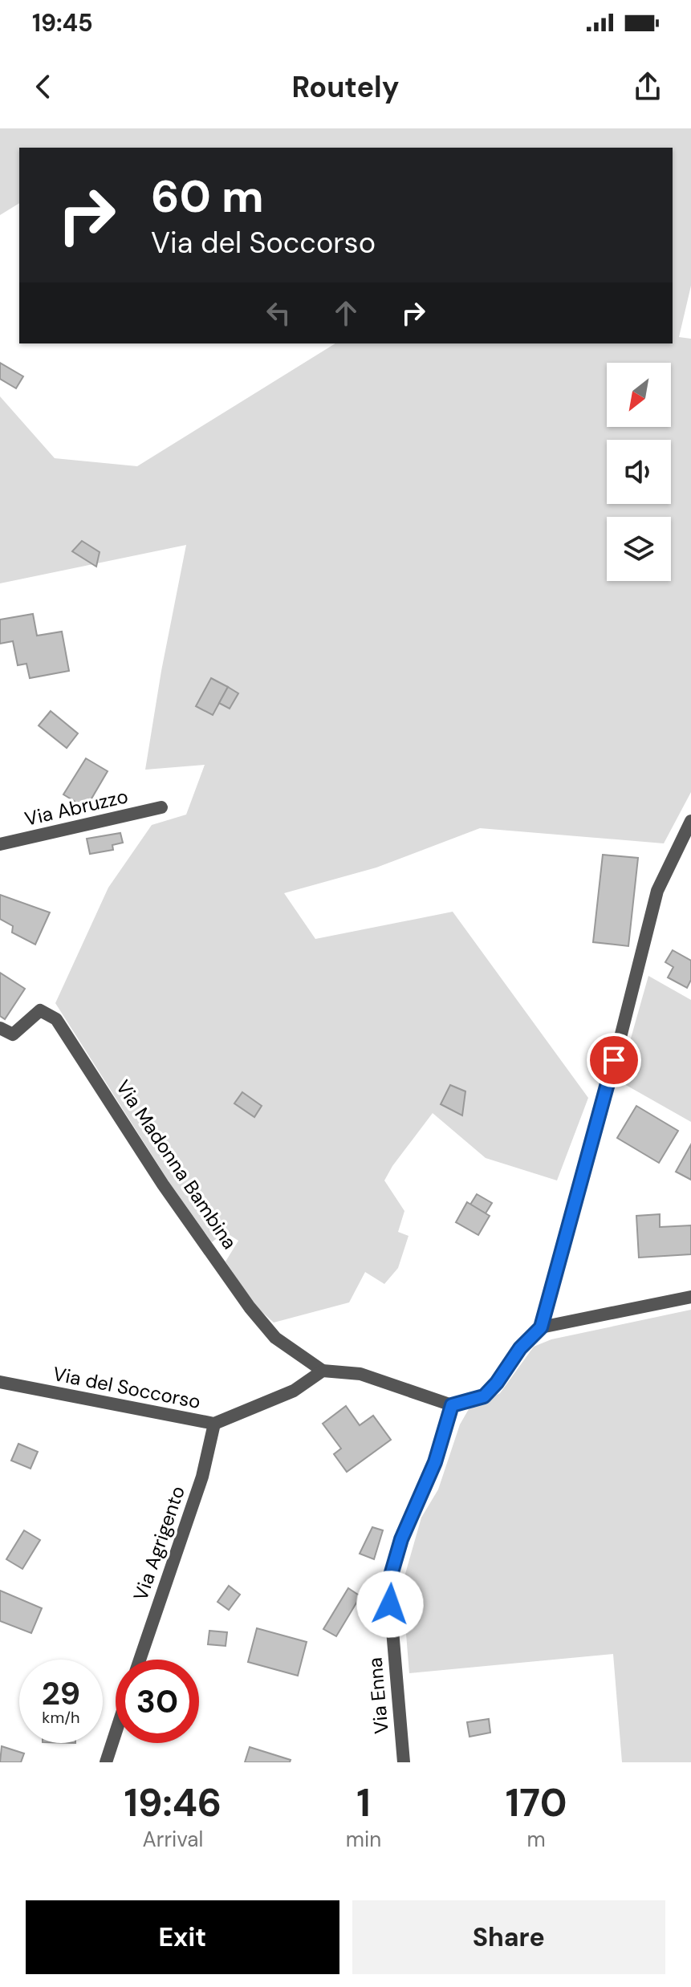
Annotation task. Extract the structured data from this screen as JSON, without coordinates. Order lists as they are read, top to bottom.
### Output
{
  "streets": {
    "street": [
      "Via Abruzzo",
      "Via Madonna Bambina",
      "Via del Soccorso",
      "Via Agrigento",
      "Via Enna"
    ]
  },
  "crossings": [
    ["Via Madonna Bambina", "Via del Soccorso"],
    ["Via del Soccorso", "Via Agrigento"]
  ],
  "north": "bottom left",
  "page": {
    "status": "19:45",
    "header": "Routely",
    "turn": ["60 m", "Via del Soccorso"],
    "speed": "29 km/h",
    "limit": "30",
    "eta": [
      "19:46",
      "Arrival",
      "1",
      "min",
      "170",
      "m"
    ],
    "buttons": ["Exit", "Share"]
  }
}
